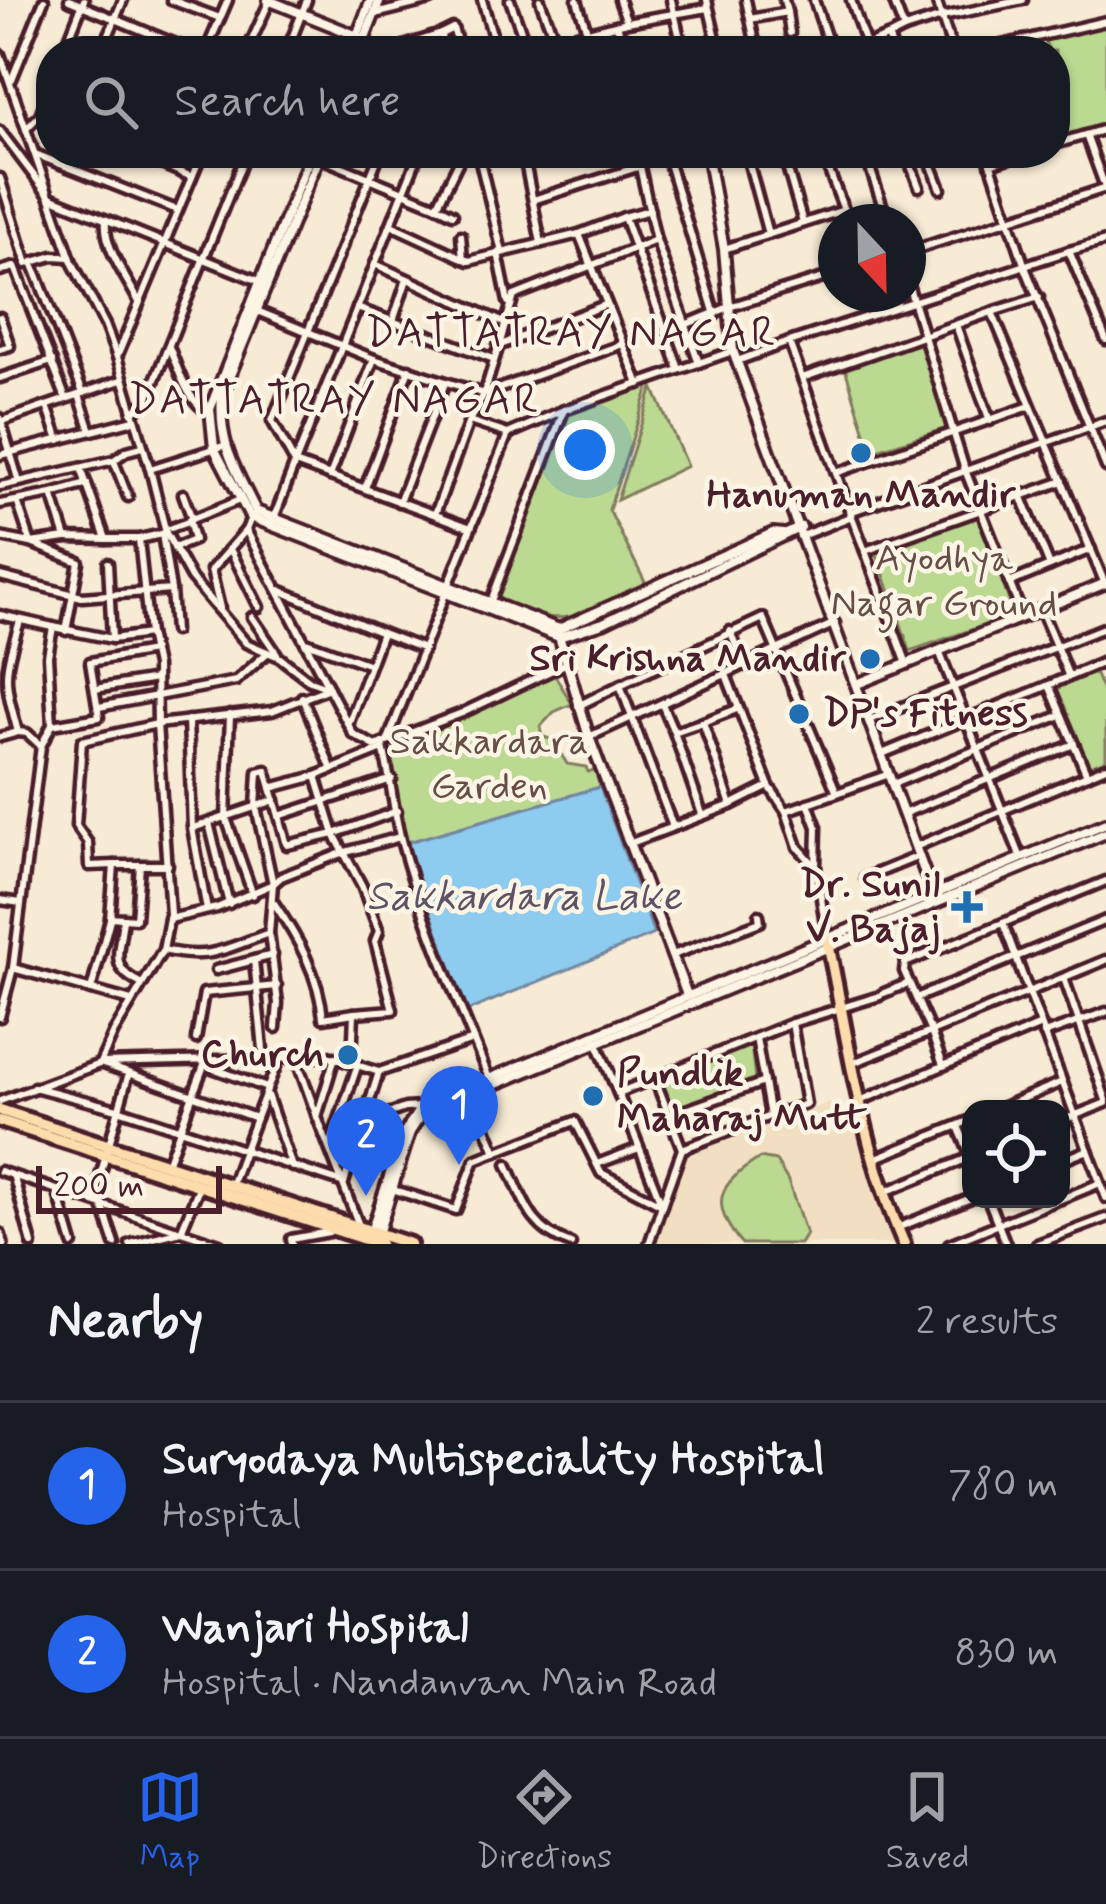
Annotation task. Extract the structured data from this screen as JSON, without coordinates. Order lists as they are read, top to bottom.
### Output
{
  "districts": ["DATTATRAY NAGAR", "DATTATRAY NAGAR"],
  "water": ["Sakkardara Lake"],
  "parks": ["Ayodhya Nagar Ground", "Sakkardara Garden"],
  "places": {
    "other": [
      "Hanuman Mandir",
      "Sri Krishna Mandir",
      "DP's Fitness",
      "Church",
      "Pundlik Maharaj Mutt"
    ],
    "health": ["Dr. Sunil V. Bajaj"]
  },
  "scale_bar": "200 m",
  "north": "bottom",
  "page": {
    "search": "Search here",
    "pins": ["1", "2"],
    "scale": "200 m",
    "heading": ["Nearby", "2 results"],
    "list": [
      {
        "mark": "1",
        "name": "Suryodaya Multispeciality Hospital",
        "note": "Hospital",
        "value": "780 m"
      },
      {
        "mark": "2",
        "name": "Wanjari Hospital",
        "note": "Hospital · Nandanvan Main Road",
        "value": "830 m"
      }
    ],
    "nav": ["Map", "Directions", "Saved"]
  }
}
